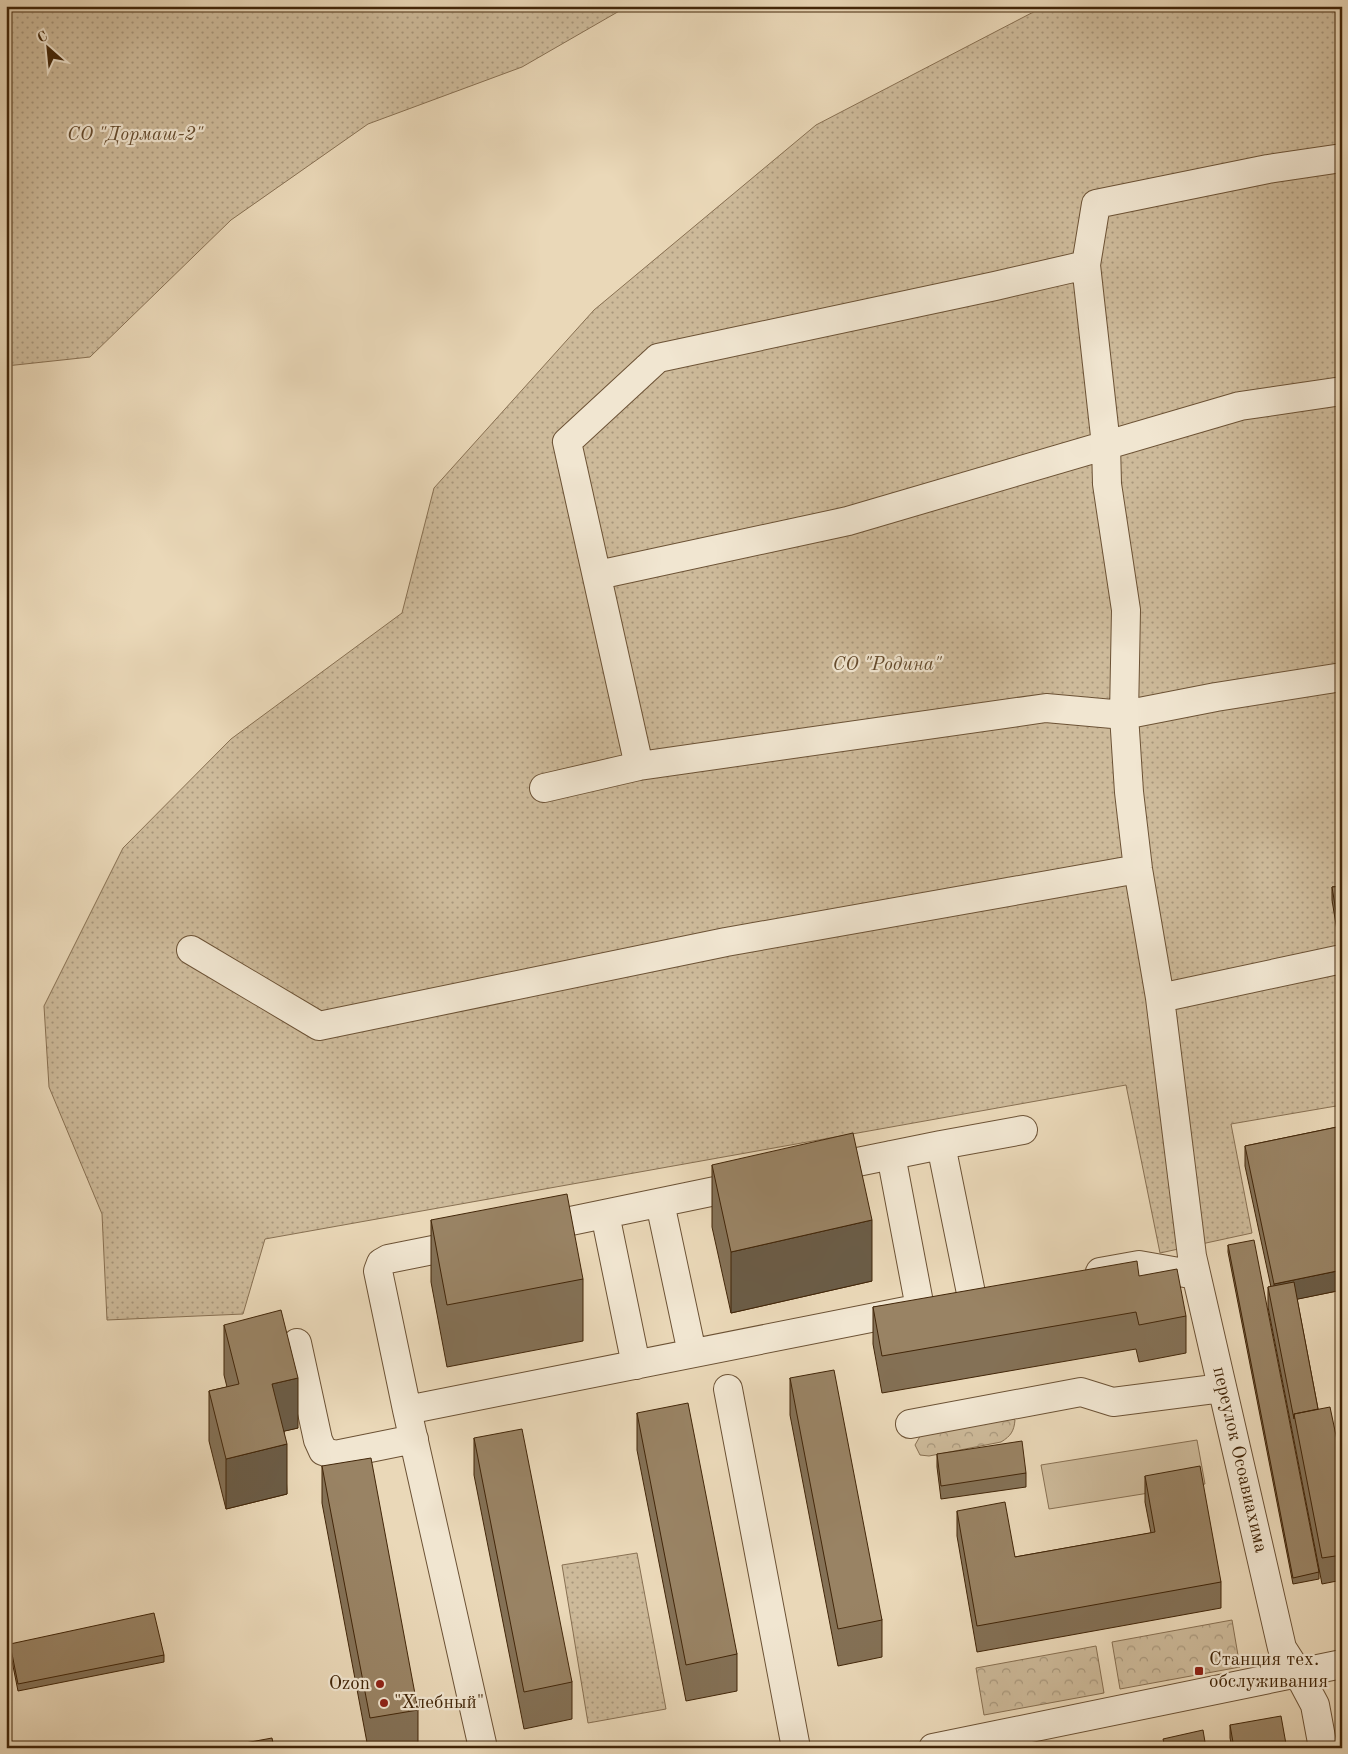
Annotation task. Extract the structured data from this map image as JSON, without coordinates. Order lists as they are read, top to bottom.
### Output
{
  "streets": {
    "street": ["переулок Осоавиахима"]
  },
  "parks": ["СО \"Дормаш-2\"", "СО \"Родина\""],
  "places": {
    "transit": ["Станция тех. обслуживания"],
    "other": ["Ozon", "\"Хлебный\""]
  },
  "north": "top left"
}
